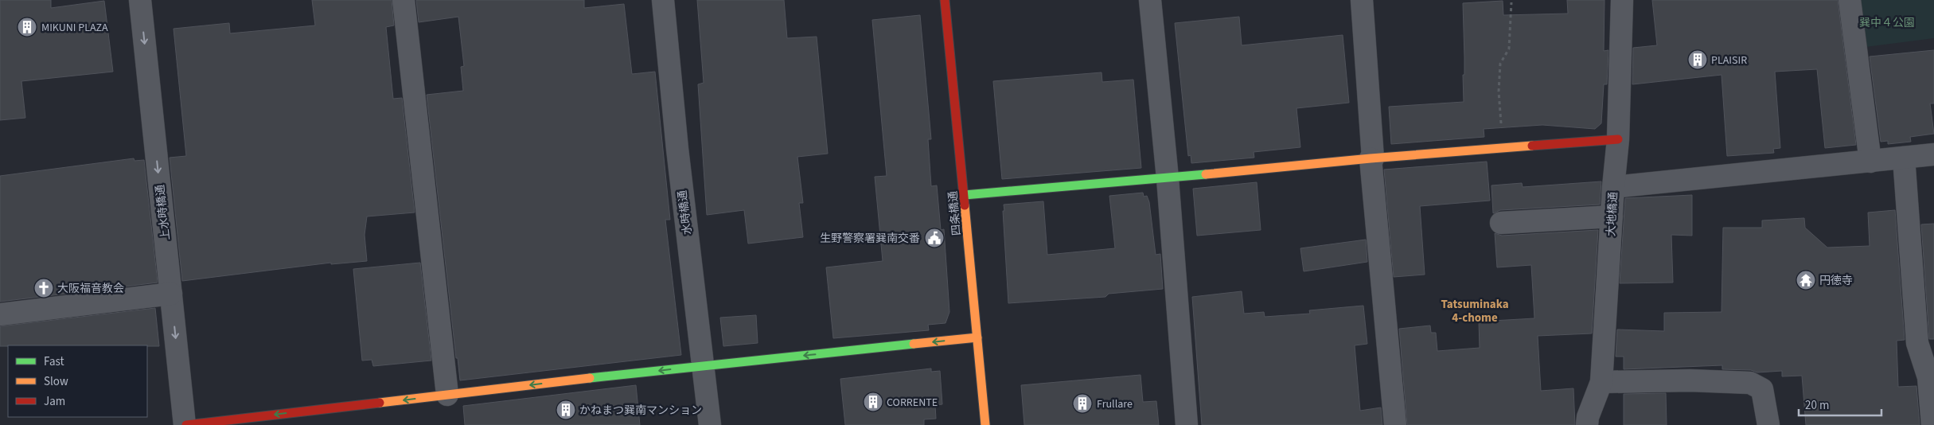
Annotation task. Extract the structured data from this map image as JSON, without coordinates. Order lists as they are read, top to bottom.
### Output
{
  "streets": {
    "street": [
      "上水時橋通",
      "水時橋通",
      "四条橋通",
      "大地橋通"
    ]
  },
  "one_way": ["上水時橋通"],
  "districts": ["Tatsuminaka 4-chome"],
  "parks": ["巽中４公園"],
  "places": {
    "building": [
      "MIKUNI PLAZA",
      "PLAISIR",
      "CORRENTE",
      "Frullare",
      "かねまつ巽南マンション"
    ],
    "public building": ["生野警察署巽南交番"],
    "temple": ["円徳寺"],
    "church": ["大阪福音教会"]
  },
  "legend": ["Fast", "Slow", "Jam"],
  "scale_bar": "20 m"
}
